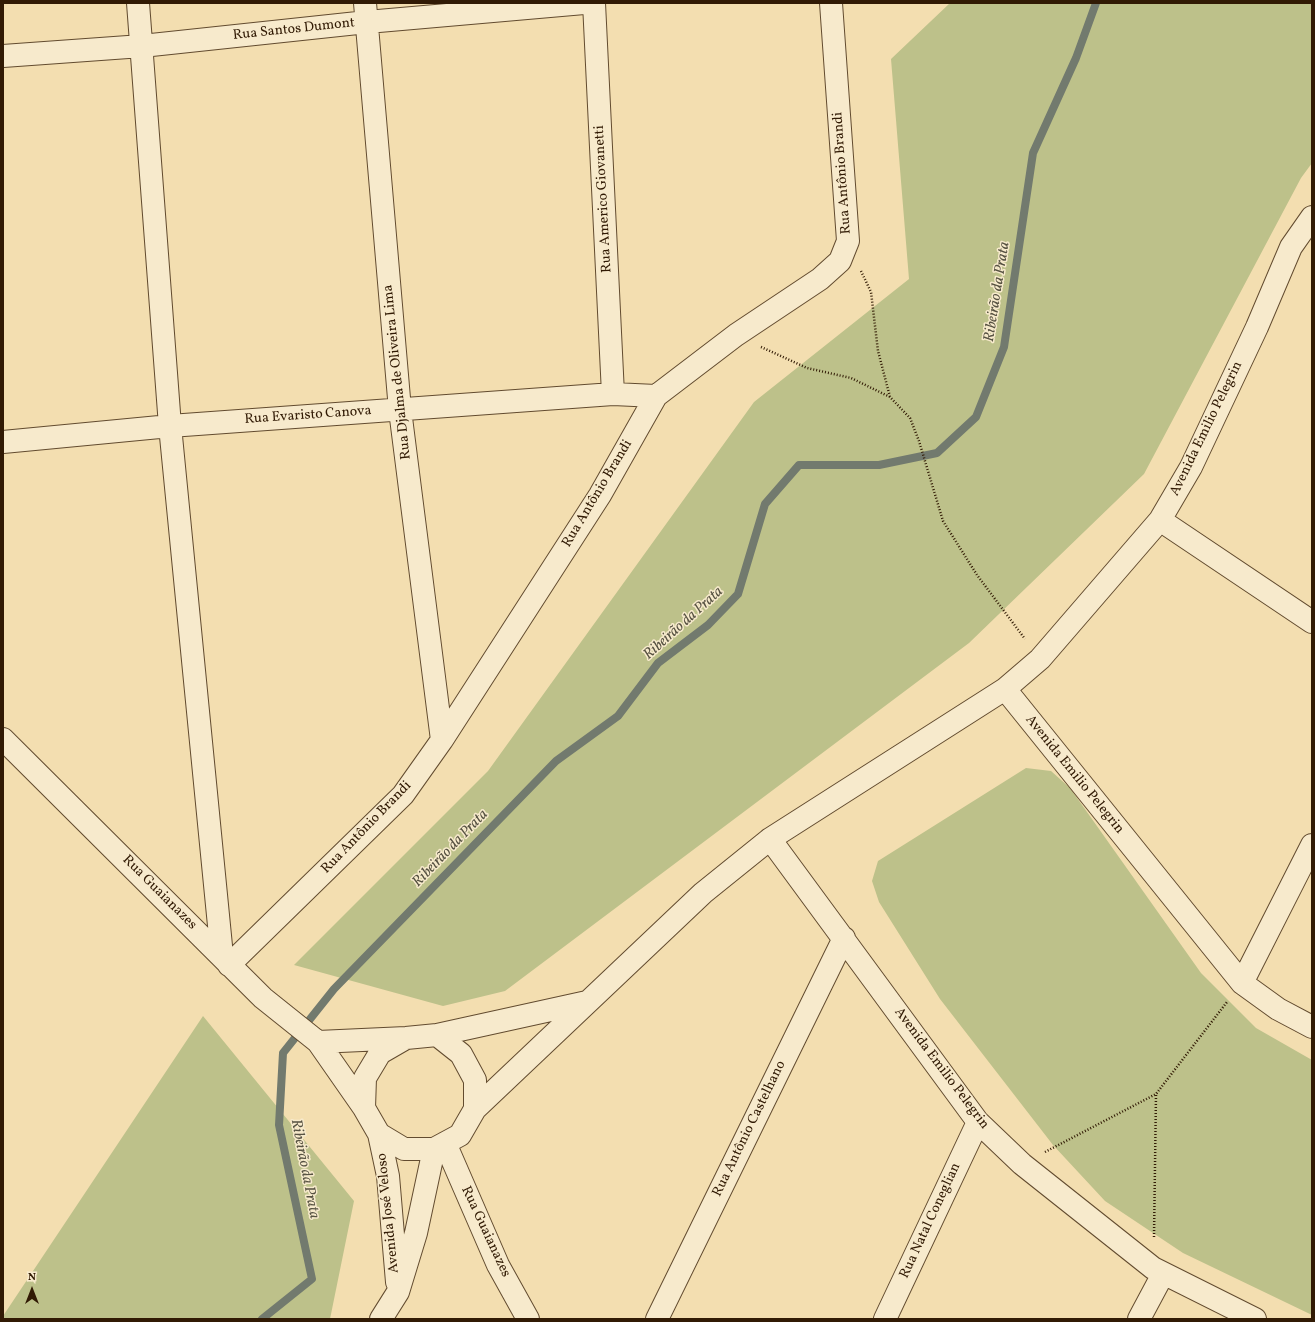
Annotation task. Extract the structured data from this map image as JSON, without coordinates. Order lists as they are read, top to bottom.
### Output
{
  "streets": {
    "street": [
      "Rua Santos Dumont",
      "Rua Antônio Brandi",
      "Rua Americo Giovanetti",
      "Rua Djalma de Oliveira Lima",
      "Rua Evaristo Canova",
      "Avenida Emilio Pelegrin",
      "Rua Guaianazes",
      "Rua Antônio Castelhano",
      "Avenida José Veloso",
      "Rua Natal Coneglian"
    ]
  },
  "crossings": [
    ["Rua Santos Dumont", "Rua Djalma de Oliveira Lima"],
    ["Rua Antônio Brandi", "Rua Djalma de Oliveira Lima"],
    ["Rua Antônio Brandi", "Rua Evaristo Canova"],
    ["Rua Antônio Brandi", "Rua Guaianazes"],
    ["Rua Americo Giovanetti", "Rua Evaristo Canova"],
    ["Rua Djalma de Oliveira Lima", "Rua Evaristo Canova"],
    ["Avenida Emilio Pelegrin", "Rua Guaianazes"],
    ["Avenida Emilio Pelegrin", "Rua Antônio Castelhano"],
    ["Avenida Emilio Pelegrin", "Avenida José Veloso"],
    ["Avenida Emilio Pelegrin", "Rua Natal Coneglian"],
    ["Rua Guaianazes", "Avenida José Veloso"]
  ],
  "water": ["Ribeirão da Prata"],
  "north": "top"
}
